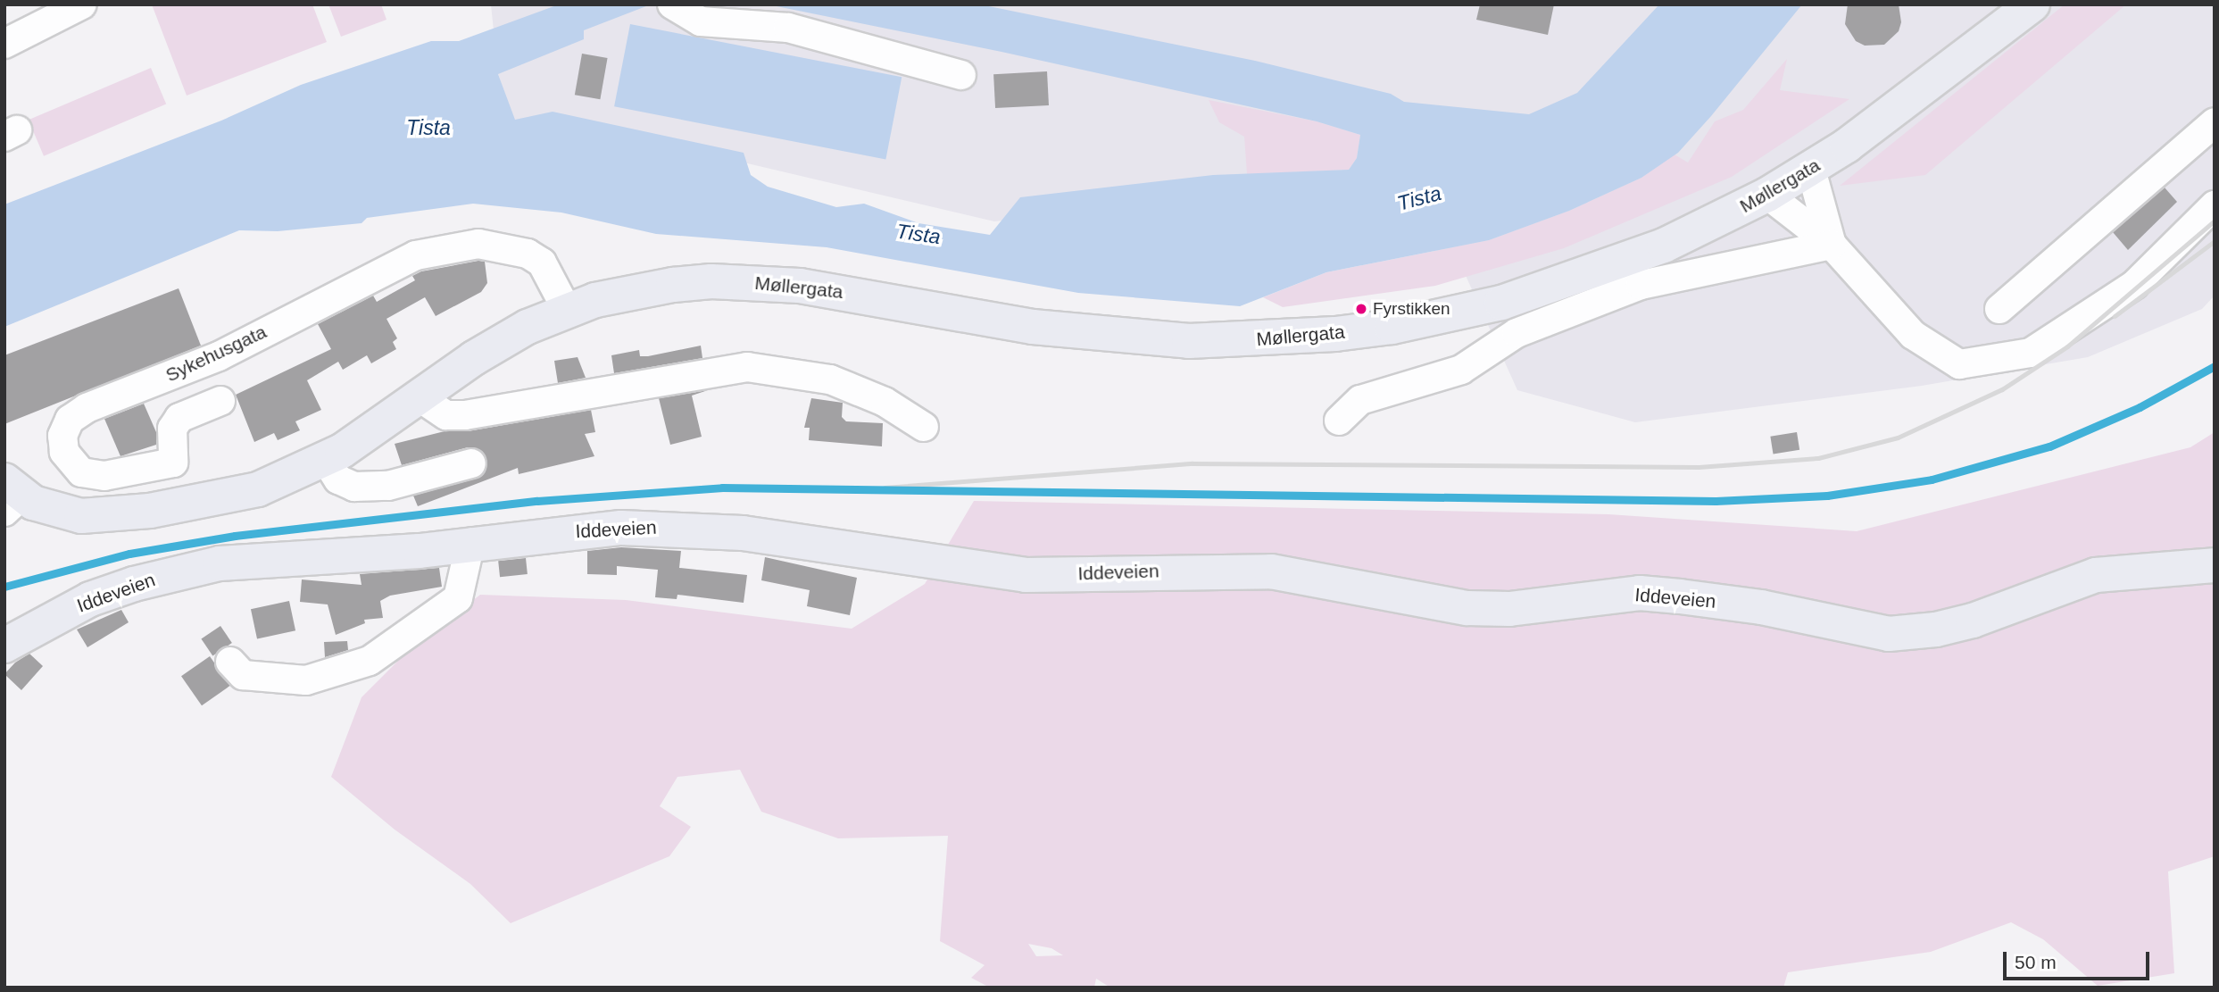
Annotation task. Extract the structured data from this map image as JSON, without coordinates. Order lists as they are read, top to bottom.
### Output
{
  "streets": {
    "main road": ["Møllergata", "Iddeveien"],
    "street": ["Sykehusgata"]
  },
  "crossings": [
    ["Møllergata", "Sykehusgata"]
  ],
  "water": ["Tista"],
  "places": ["Fyrstikken"],
  "scale_bar": "50 m"
}
